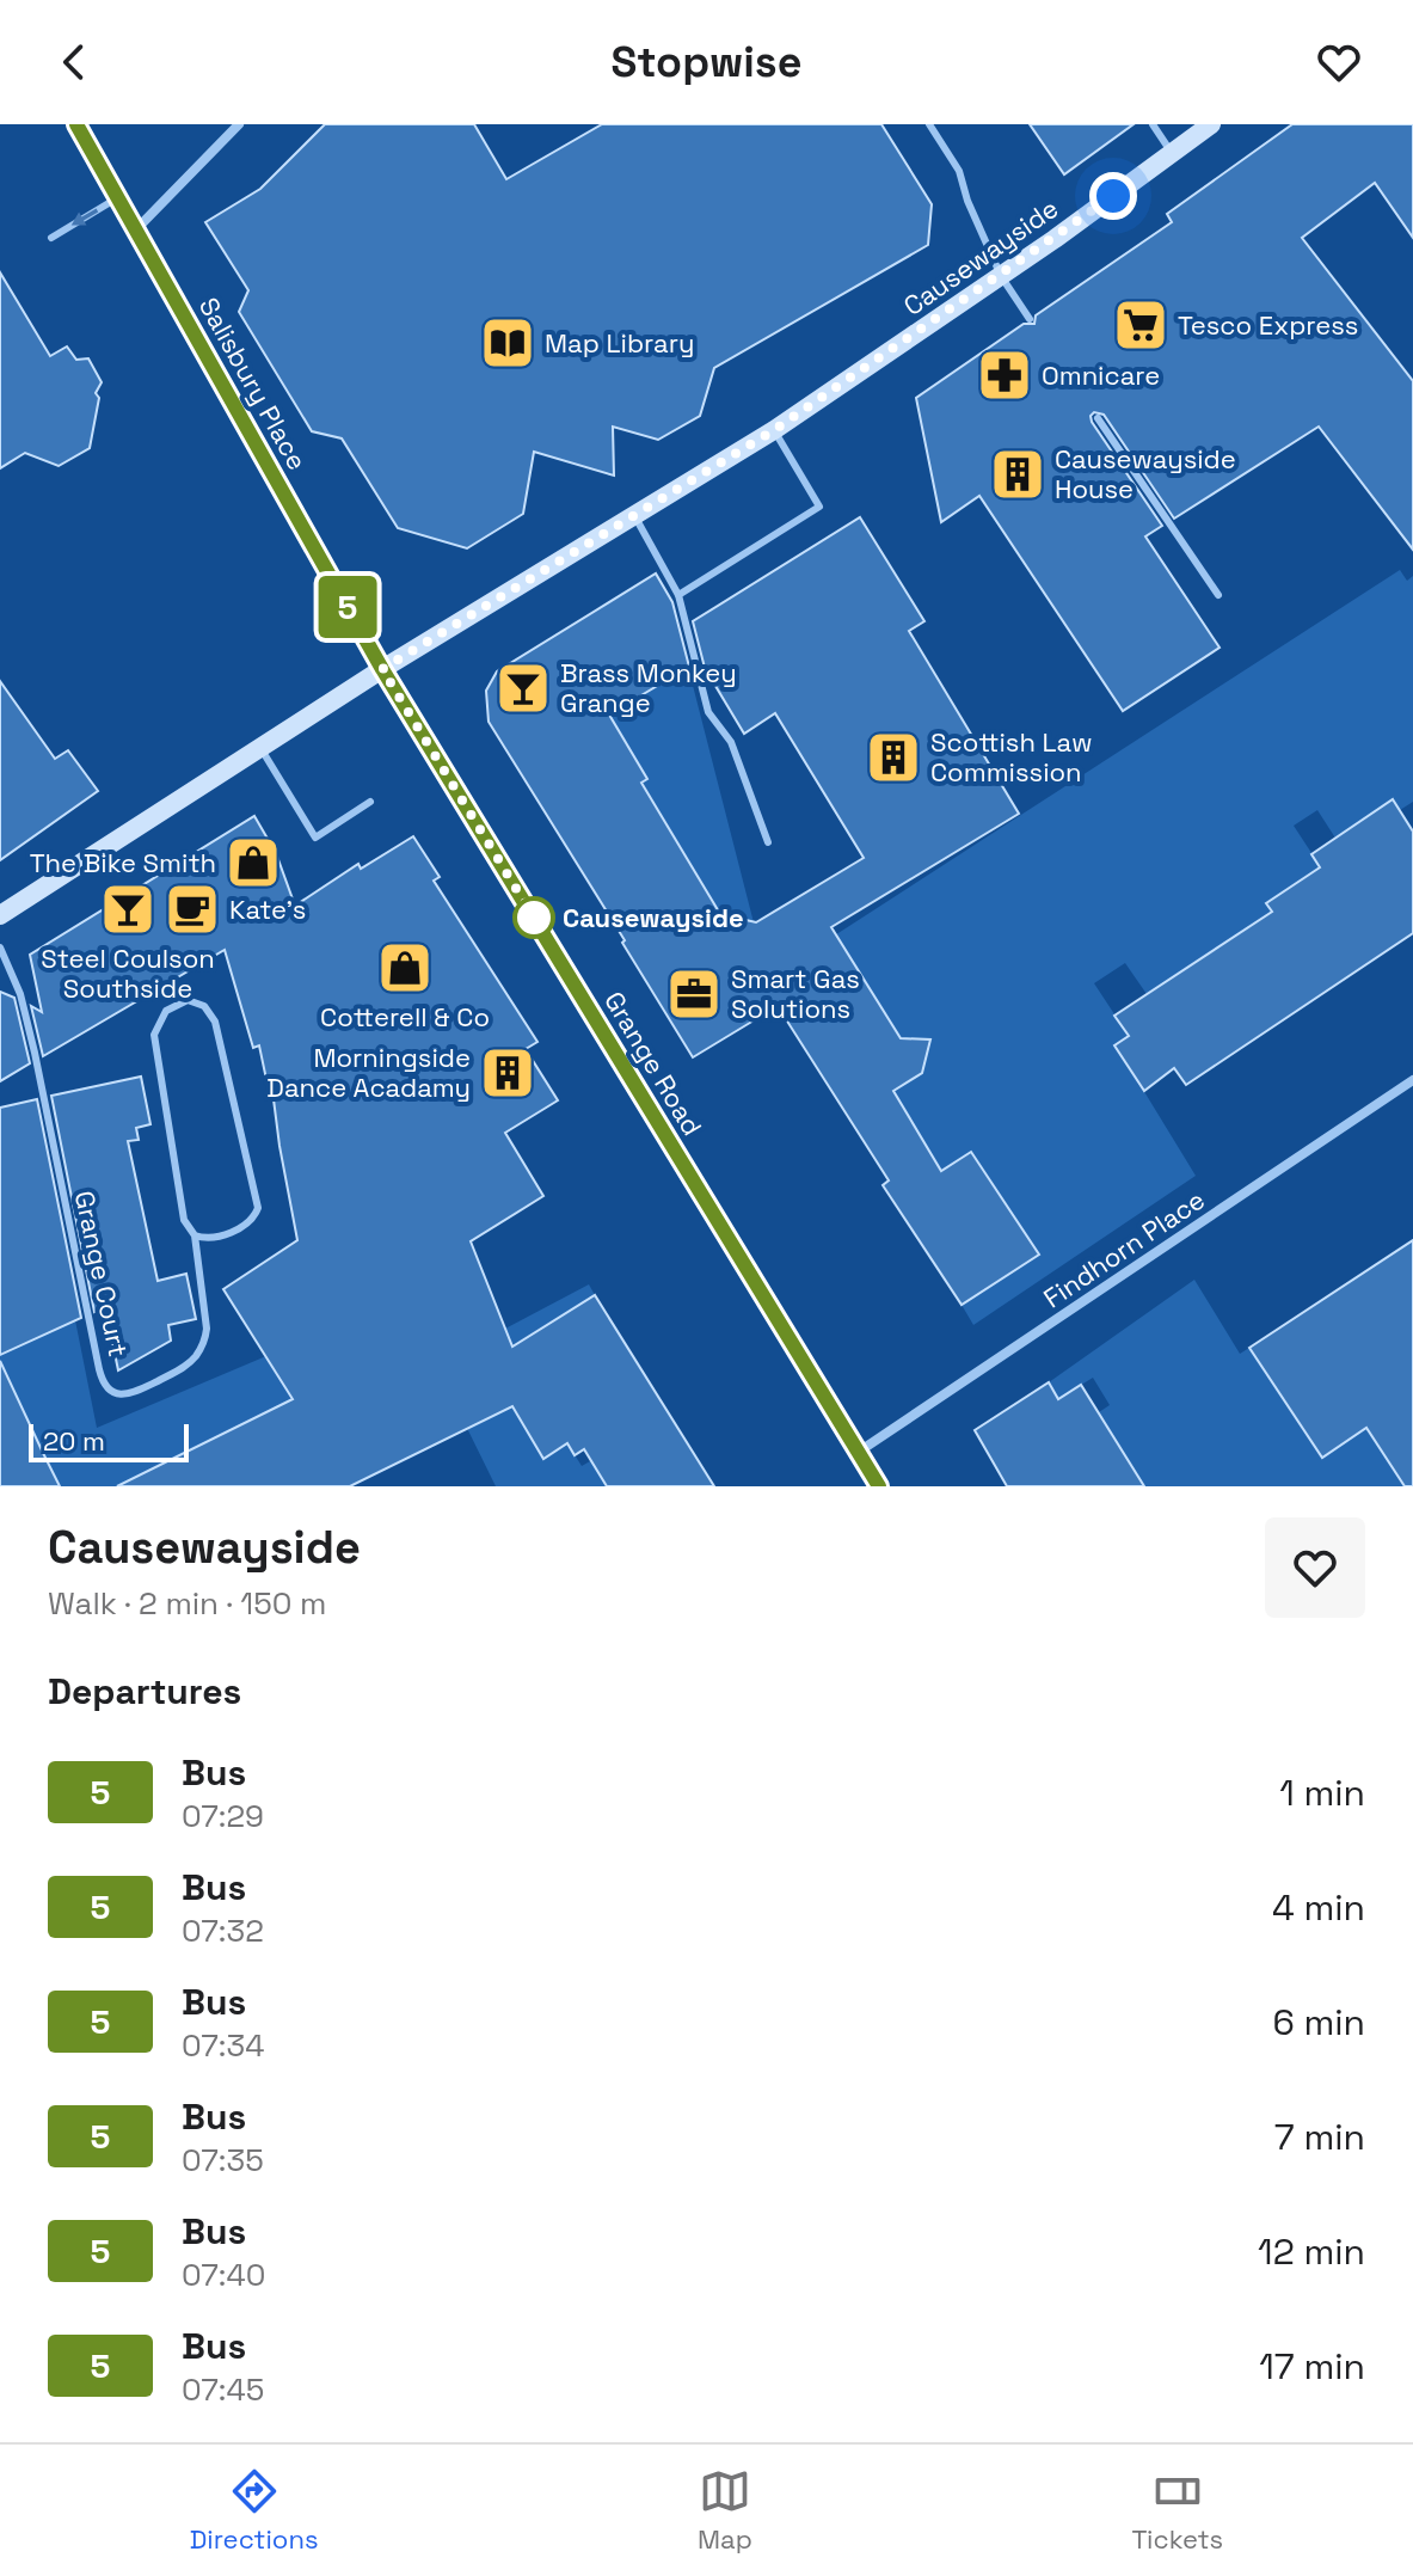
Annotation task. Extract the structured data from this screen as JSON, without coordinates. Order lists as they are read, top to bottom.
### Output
{
  "streets": {
    "street": [
      "Causewayside",
      "Salisbury Place",
      "Grange Road",
      "Findhorn Place"
    ],
    "lane": ["Grange Court"]
  },
  "crossings": [
    ["Causewayside", "Salisbury Place"],
    ["Causewayside", "Grange Road"],
    ["Salisbury Place", "Grange Road"],
    ["Grange Road", "Findhorn Place"]
  ],
  "places": {
    "supermarket": ["Tesco Express"],
    "library": ["Map Library"],
    "pharmacy": ["Omnicare"],
    "building": ["Causewayside House", "Scottish Law Commission", "Morningside Dance Acadamy"],
    "bar": ["Brass Monkey Grange", "Steel Coulson Southside"],
    "shop": ["The Bike Smith", "Cotterell & Co"],
    "cafe": ["Kate’s"],
    "other": ["Causewayside"],
    "office": ["Smart Gas Solutions"]
  },
  "lines": ["bus line 5"],
  "scale_bar": "20 m",
  "page": {
    "header": "Stopwise",
    "on_map": "5",
    "scale": "20 m",
    "heading": [
      ["Causewayside", "Walk · 2 min · 150 m"],
      "Departures"
    ],
    "list": [
      {
        "mark": "5",
        "name": "Bus",
        "note": "07:29",
        "value": "1 min"
      },
      {
        "mark": "5",
        "name": "Bus",
        "note": "07:32",
        "value": "4 min"
      },
      {
        "mark": "5",
        "name": "Bus",
        "note": "07:34",
        "value": "6 min"
      },
      {
        "mark": "5",
        "name": "Bus",
        "note": "07:35",
        "value": "7 min"
      },
      {
        "mark": "5",
        "name": "Bus",
        "note": "07:40",
        "value": "12 min"
      },
      {
        "mark": "5",
        "name": "Bus",
        "note": "07:45",
        "value": "17 min"
      }
    ],
    "tabs": ["Directions", "Map", "Tickets"]
  }
}
